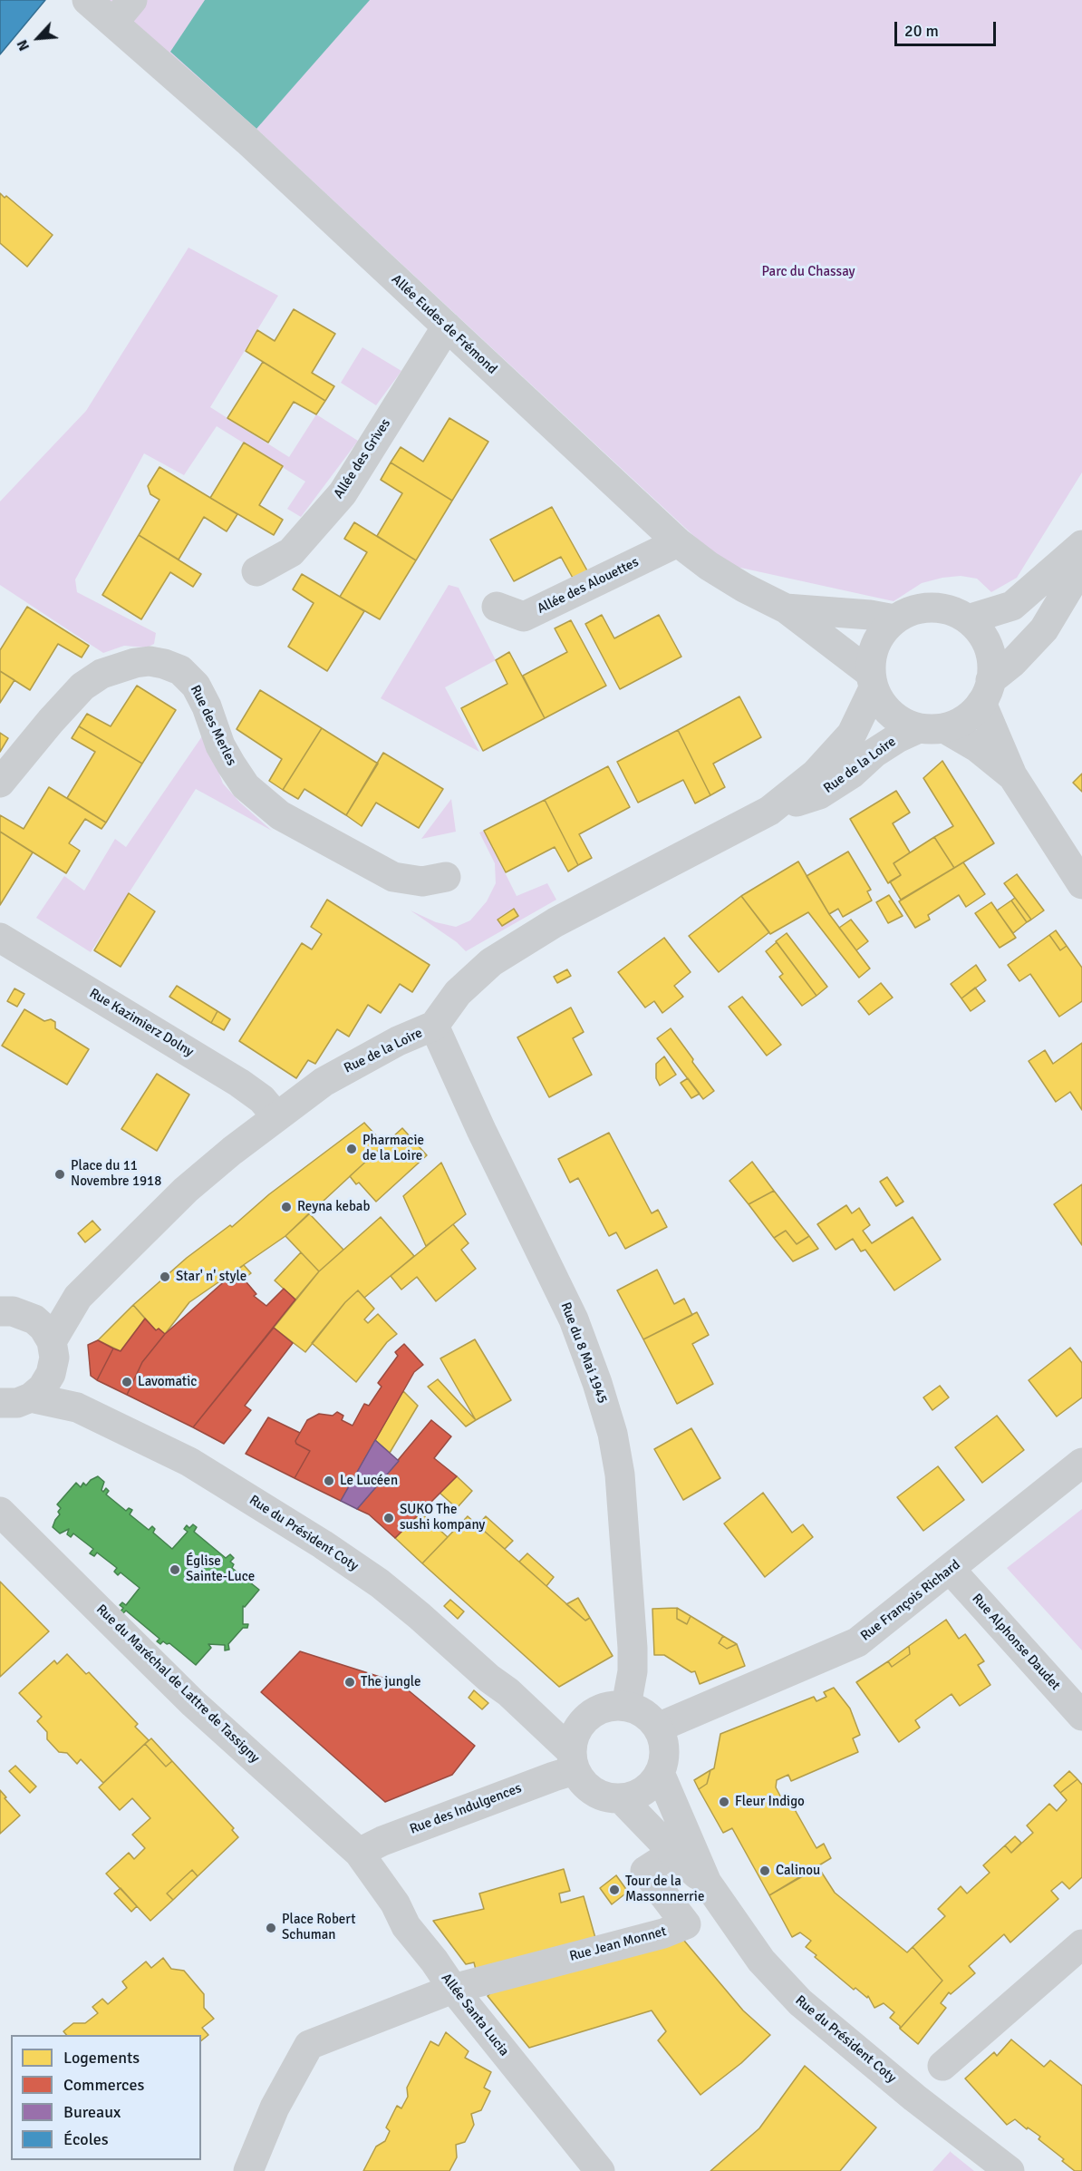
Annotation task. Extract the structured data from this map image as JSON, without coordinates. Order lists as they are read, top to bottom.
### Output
{
  "streets": {
    "street": [
      "Allée Eudes de Frémond",
      "Allée des Grives",
      "Allée des Alouettes",
      "Rue des Merles",
      "Rue de la Loire",
      "Rue Kazimierz Dolny",
      "Rue du 8 Mai 1945",
      "Rue du Président Coty",
      "Rue François Richard",
      "Rue Alphonse Daudet",
      "Rue du Maréchal de Lattre de Tassigny",
      "Rue des Indulgences",
      "Rue Jean Monnet",
      "Allée Santa Lucia"
    ]
  },
  "crossings": [
    ["Allée Eudes de Frémond", "Allée des Grives"],
    ["Allée Eudes de Frémond", "Allée des Alouettes"],
    ["Allée Eudes de Frémond", "Rue de la Loire"],
    ["Rue de la Loire", "Rue Kazimierz Dolny"],
    ["Rue de la Loire", "Rue du 8 Mai 1945"],
    ["Rue du 8 Mai 1945", "Rue du Président Coty"],
    ["Rue du 8 Mai 1945", "Rue François Richard"],
    ["Rue du 8 Mai 1945", "Rue des Indulgences"],
    ["Rue du Président Coty", "Rue François Richard"],
    ["Rue du Président Coty", "Rue des Indulgences"],
    ["Rue du Président Coty", "Rue Jean Monnet"],
    ["Rue François Richard", "Rue Alphonse Daudet"],
    ["Rue François Richard", "Rue des Indulgences"],
    ["Rue du Maréchal de Lattre de Tassigny", "Rue des Indulgences"],
    ["Rue du Maréchal de Lattre de Tassigny", "Allée Santa Lucia"],
    ["Rue des Indulgences", "Allée Santa Lucia"],
    ["Rue Jean Monnet", "Allée Santa Lucia"]
  ],
  "parks": ["Parc du Chassay"],
  "places": [
    "Pharmacie de la Loire",
    "Place du 11 Novembre 1918",
    "Reyna kebab",
    "Star' n' style",
    "Lavomatic",
    "Le Lucéen",
    "SUKO The sushi kompany",
    "Église Sainte-Luce",
    "The jungle",
    "Fleur Indigo",
    "Calinou",
    "Tour de la Massonnerrie",
    "Place Robert Schuman"
  ],
  "legend": [
    "Logements",
    "Commerces",
    "Bureaux",
    "Écoles"
  ],
  "scale_bar": "20 m",
  "north": "bottom left"
}
